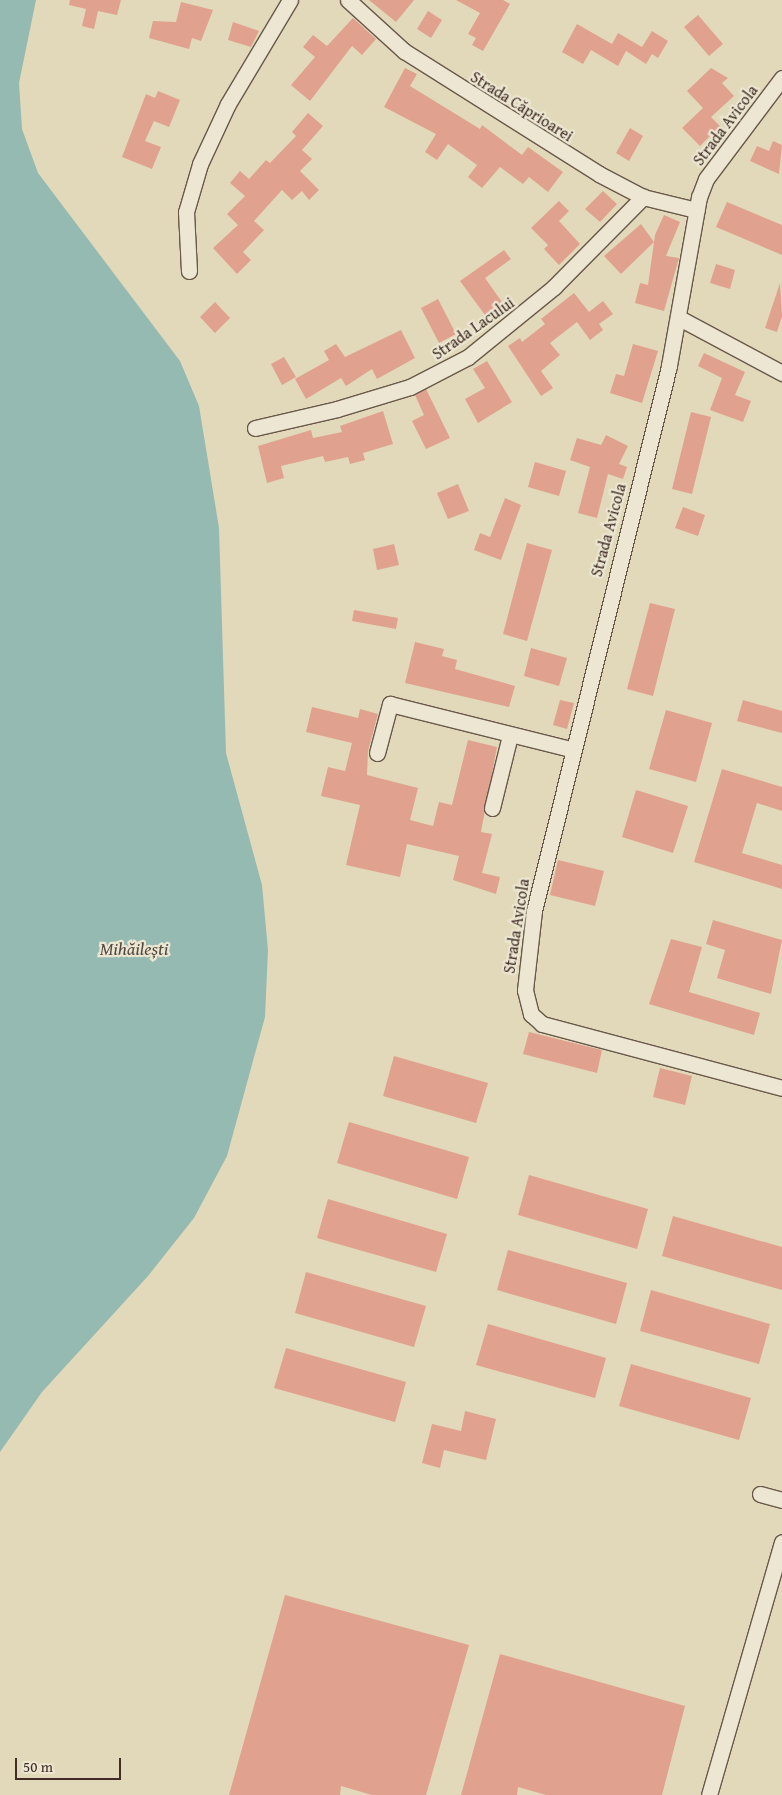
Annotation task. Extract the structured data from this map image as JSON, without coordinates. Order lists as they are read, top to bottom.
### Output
{
  "streets": {
    "street": ["Strada Căprioarei", "Strada Avicola", "Strada Lacului"]
  },
  "crossings": [
    ["Strada Căprioarei", "Strada Avicola"],
    ["Strada Căprioarei", "Strada Lacului"]
  ],
  "water": ["Mihăilești"],
  "scale_bar": "50 m"
}
